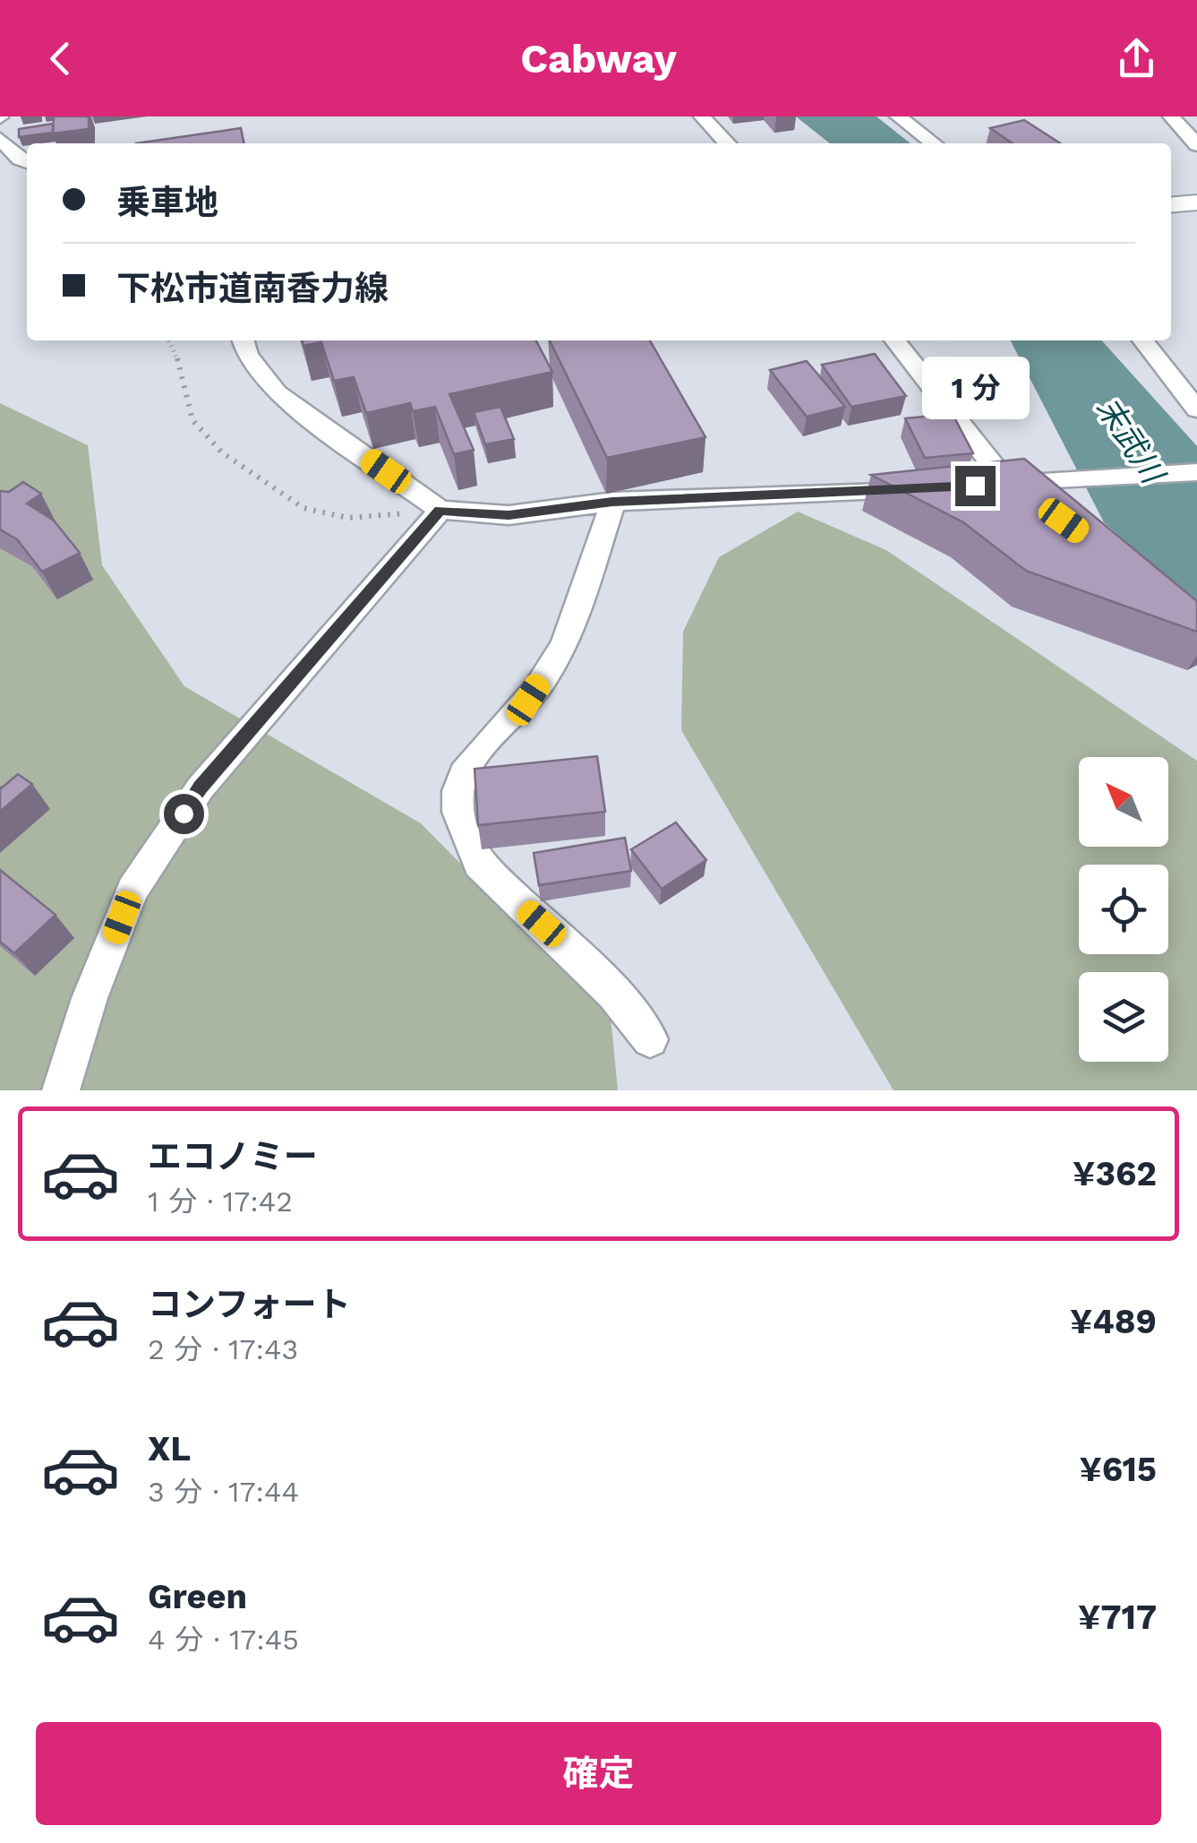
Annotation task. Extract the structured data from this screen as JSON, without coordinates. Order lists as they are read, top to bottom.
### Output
{
  "water": ["末武川"],
  "north": "top left",
  "page": {
    "header": "Cabway",
    "banner": ["乗車地", "下松市道南香力線"],
    "bubble": "1 分",
    "list": [
      {
        "name": "エコノミー",
        "note": "1 分 · 17:42",
        "value": "¥362"
      },
      {
        "name": "コンフォート",
        "note": "2 分 · 17:43",
        "value": "¥489"
      },
      {
        "name": "XL",
        "note": "3 分 · 17:44",
        "value": "¥615"
      },
      {
        "name": "Green",
        "note": "4 分 · 17:45",
        "value": "¥717"
      }
    ],
    "buttons": "確定"
  }
}
